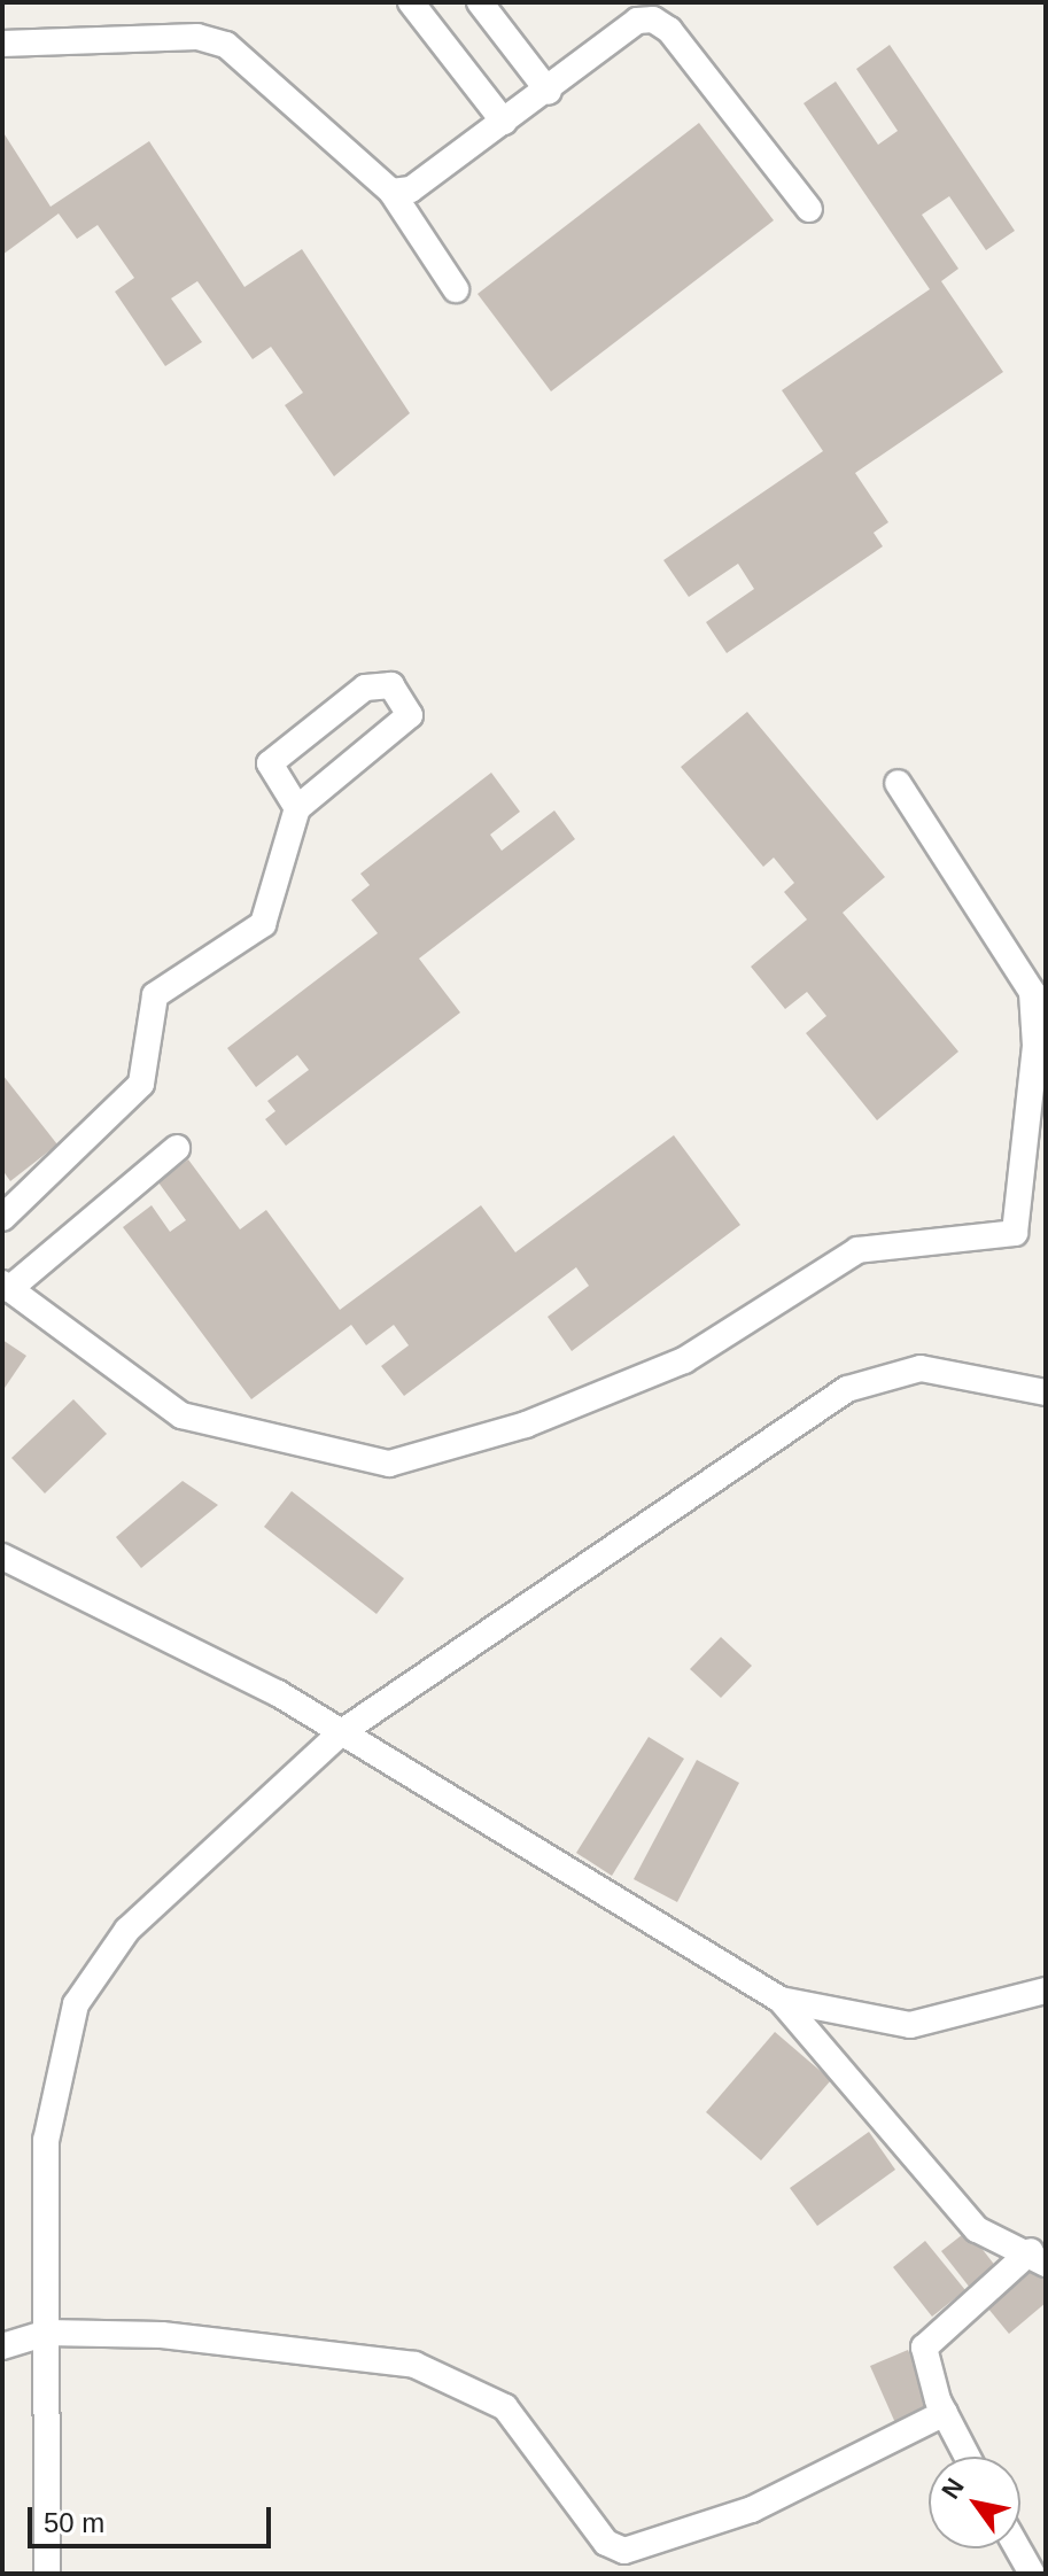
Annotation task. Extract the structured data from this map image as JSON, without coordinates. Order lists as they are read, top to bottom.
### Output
{
  "scale_bar": "50 m",
  "north": "top left"
}
